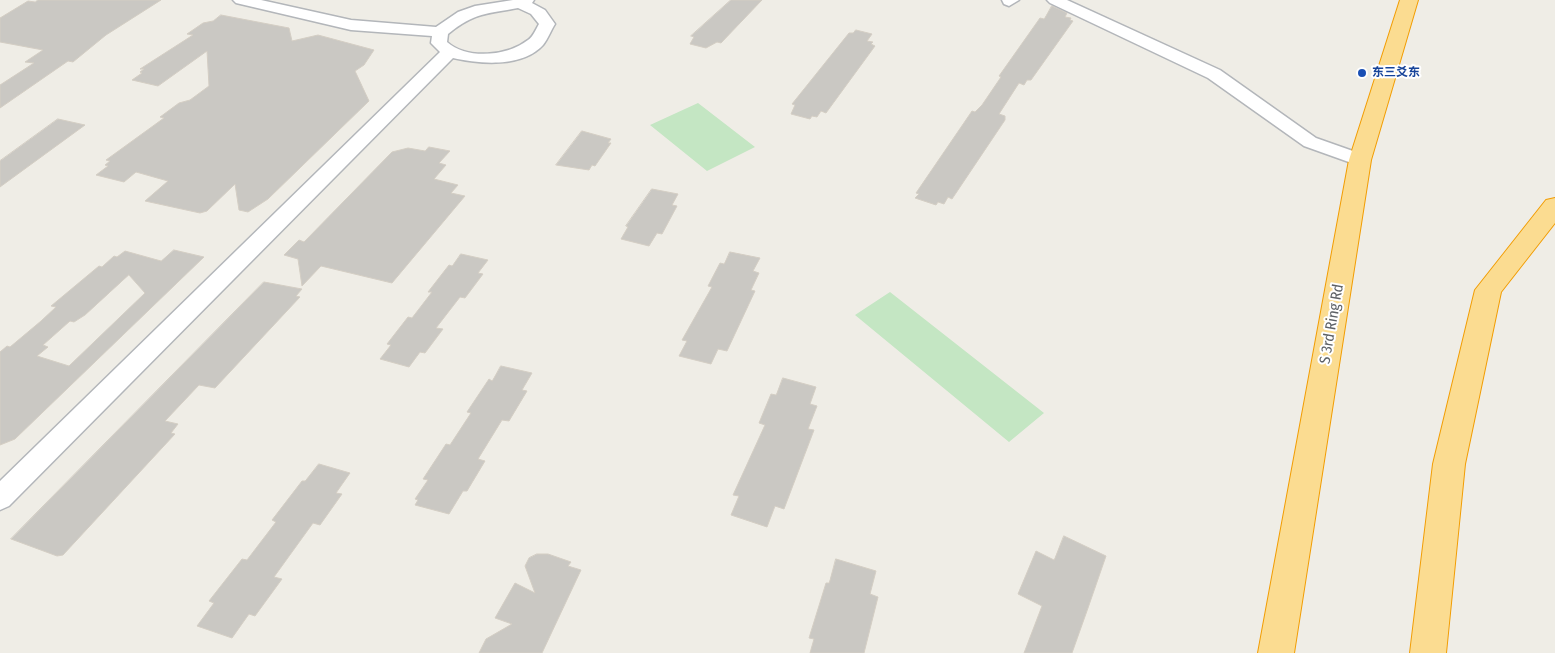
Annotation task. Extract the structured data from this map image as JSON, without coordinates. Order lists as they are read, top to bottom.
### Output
{
  "streets": {
    "highway": ["S 3rd Ring Rd"]
  },
  "places": ["东三爻东"]
}
